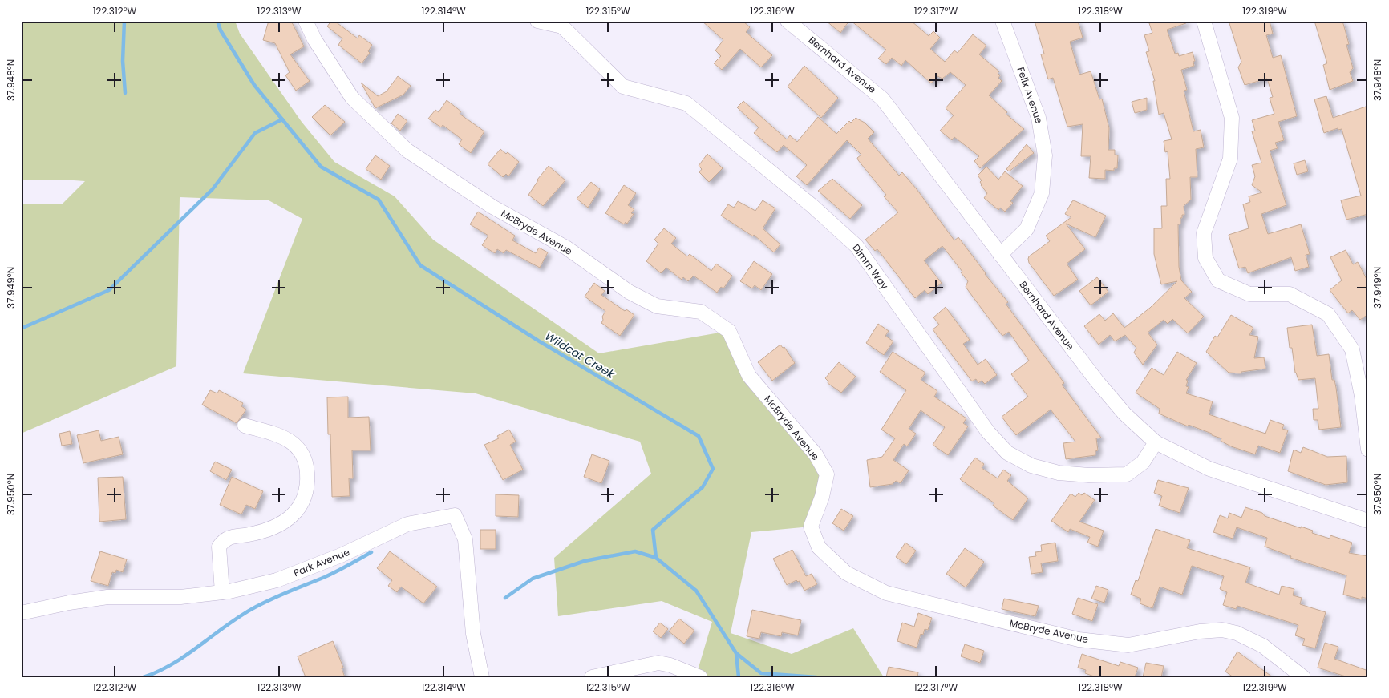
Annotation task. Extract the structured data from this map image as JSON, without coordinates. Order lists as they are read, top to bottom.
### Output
{
  "streets": {
    "street": [
      "Bernhard Avenue",
      "Felix Avenue",
      "McBryde Avenue",
      "Dimm Way",
      "Park Avenue"
    ]
  },
  "crossings": [
    ["Bernhard Avenue", "Felix Avenue"],
    ["Bernhard Avenue", "Dimm Way"]
  ],
  "water": ["Wildcat Creek"],
  "coordinates": [
    "122.312°W",
    "122.313°W",
    "122.314°W",
    "122.315°W",
    "122.316°W",
    "122.317°W",
    "122.318°W",
    "122.319°W",
    "37.948°N",
    "37.949°N",
    "37.950°N"
  ]
}
